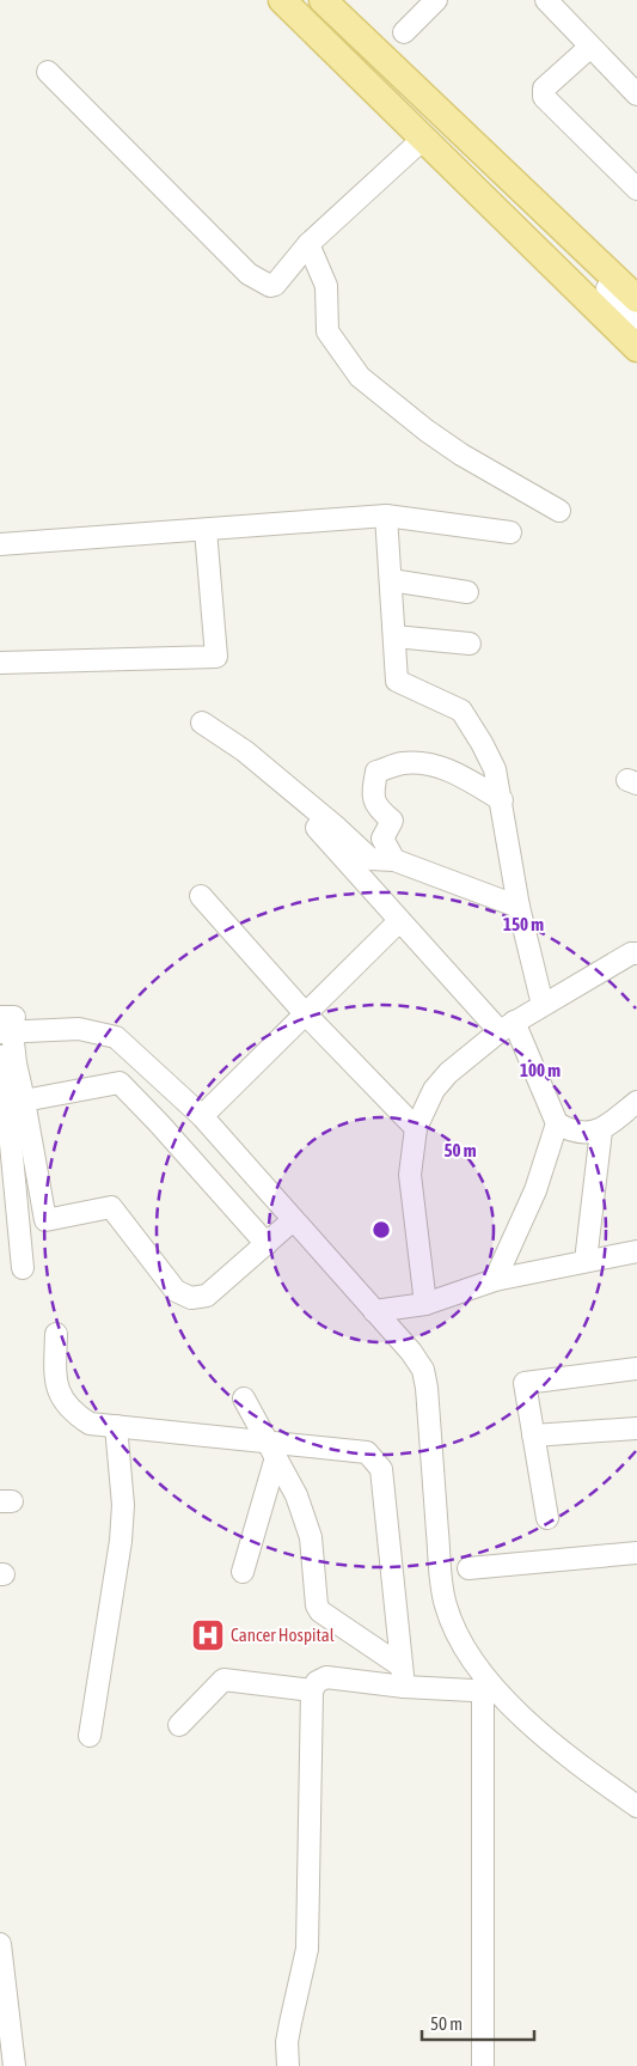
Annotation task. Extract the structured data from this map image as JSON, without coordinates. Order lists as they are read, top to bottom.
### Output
{
  "places": {
    "hospital": ["Cancer Hospital"]
  },
  "scale_bar": "50 m",
  "rings": ["150 m", "100 m", "50 m"]
}
